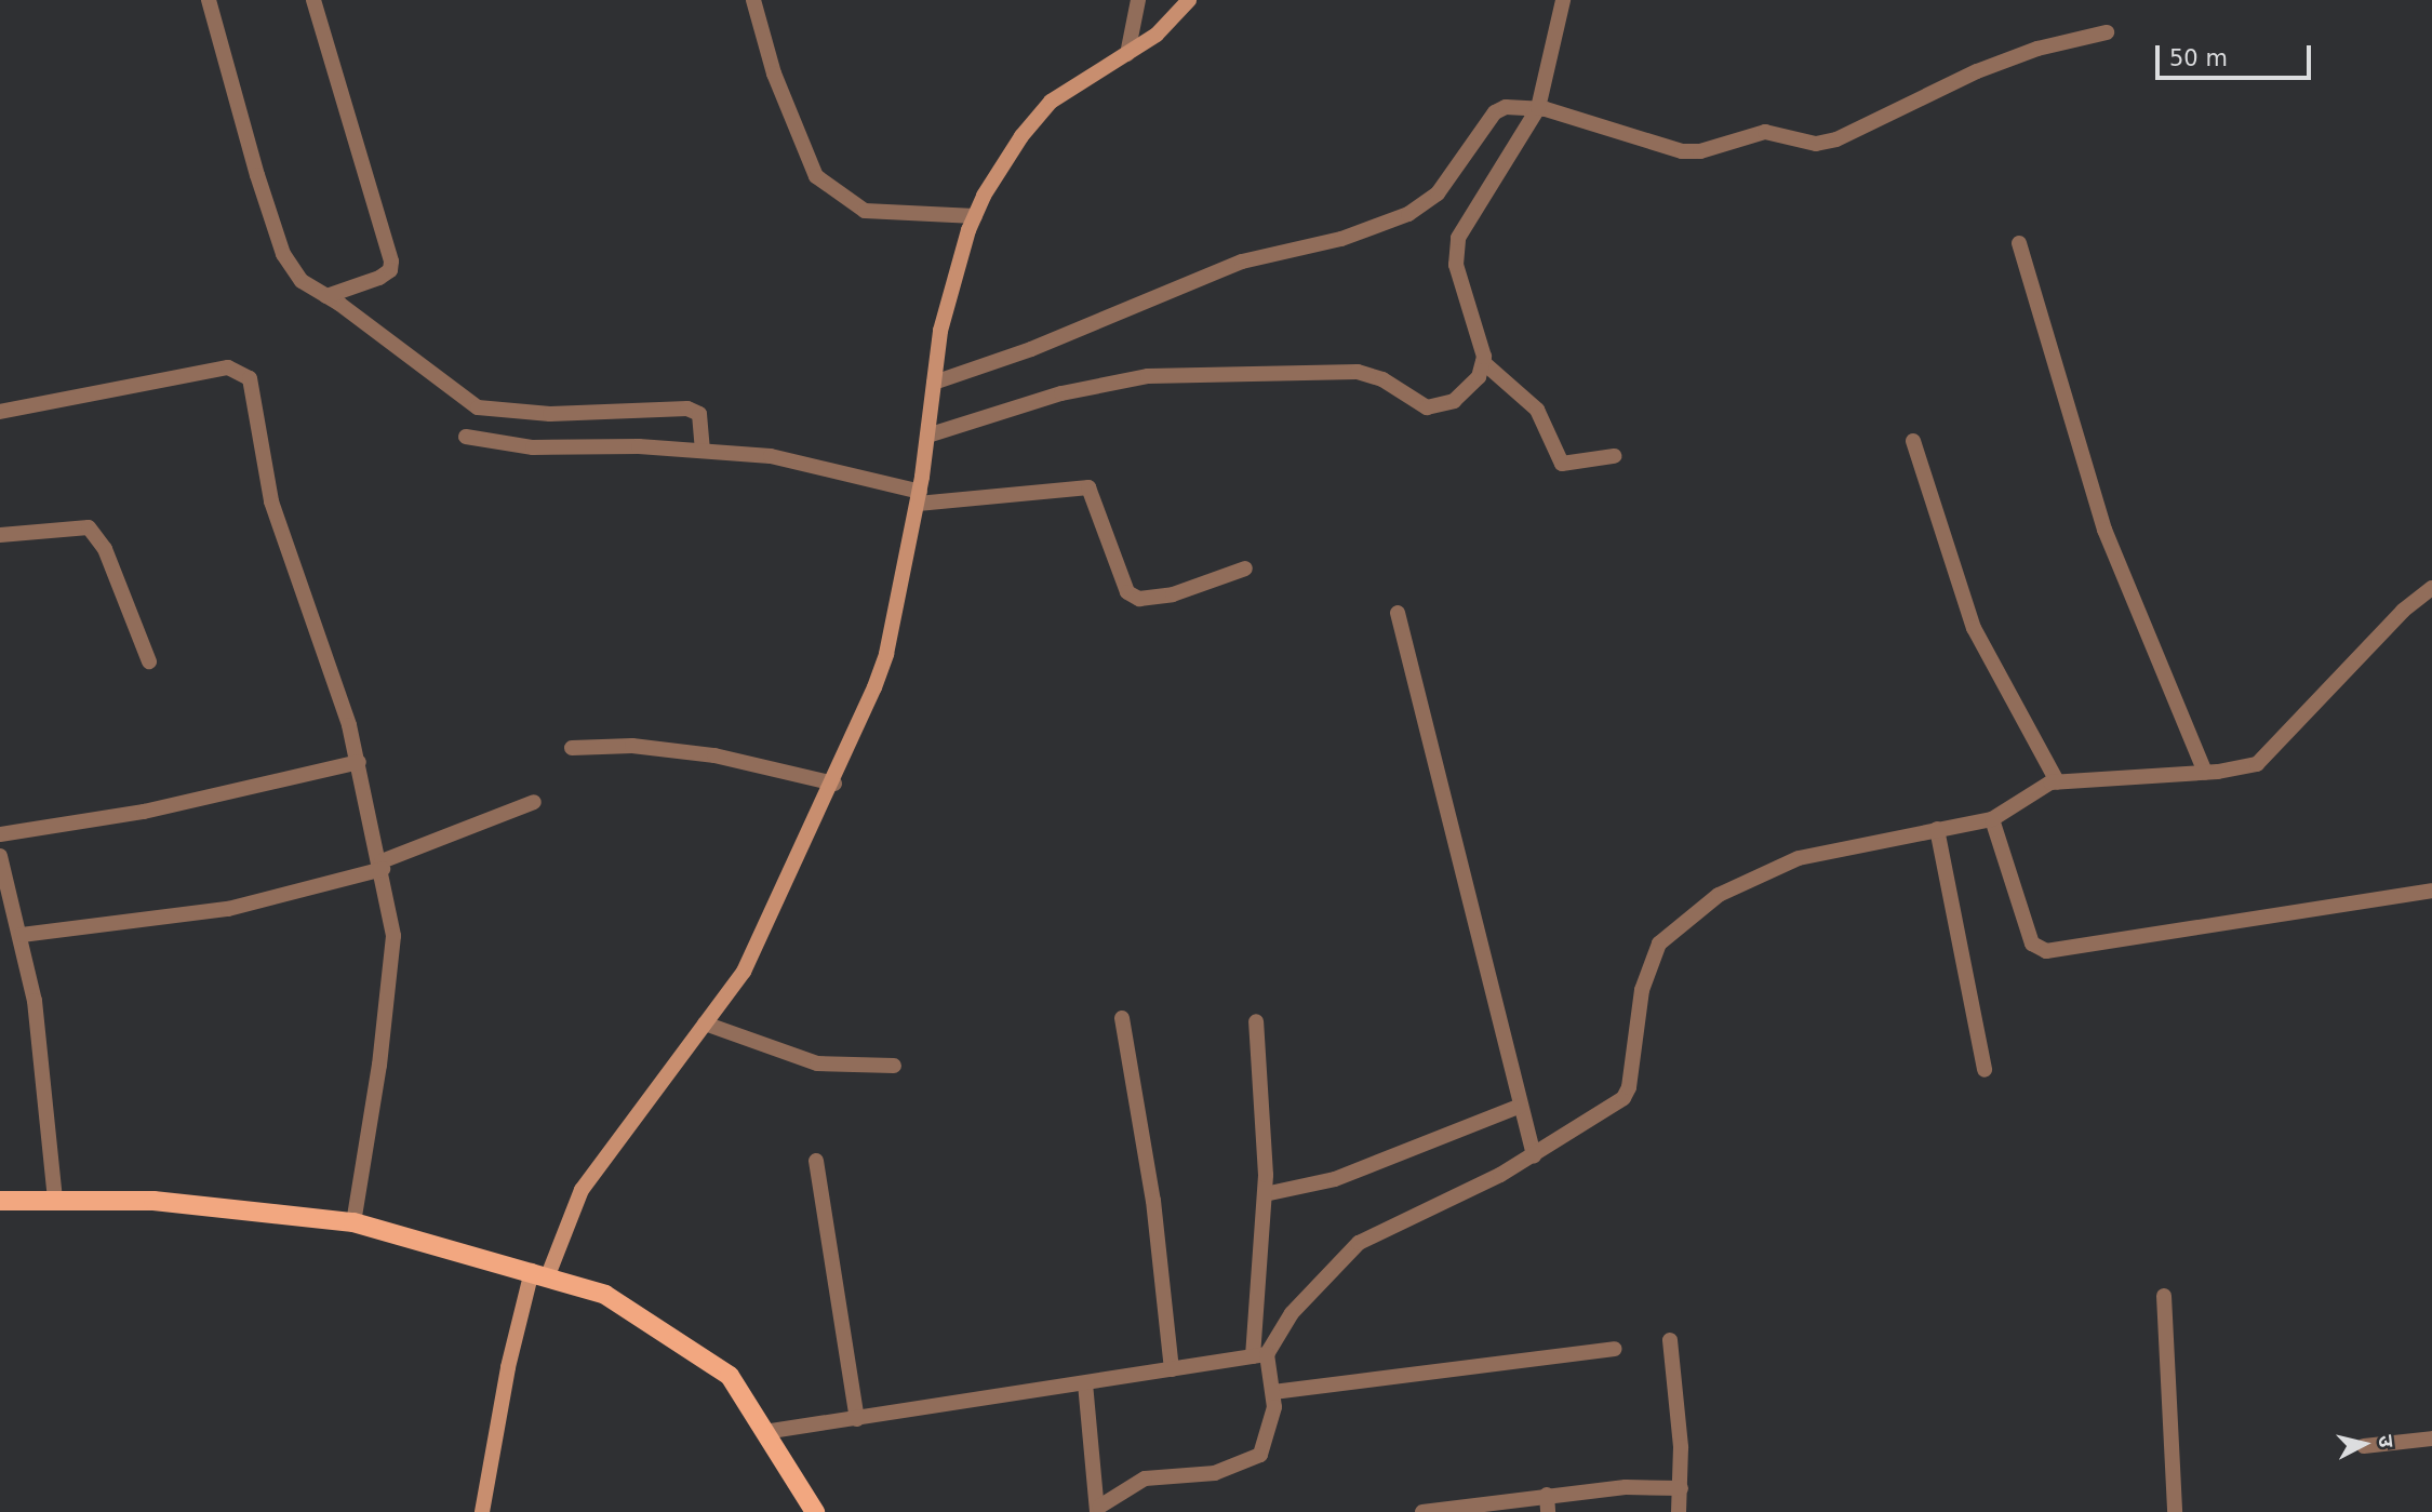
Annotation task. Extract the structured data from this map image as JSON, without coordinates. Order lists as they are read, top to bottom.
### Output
{
  "scale_bar": "50 m",
  "north": "right"
}
